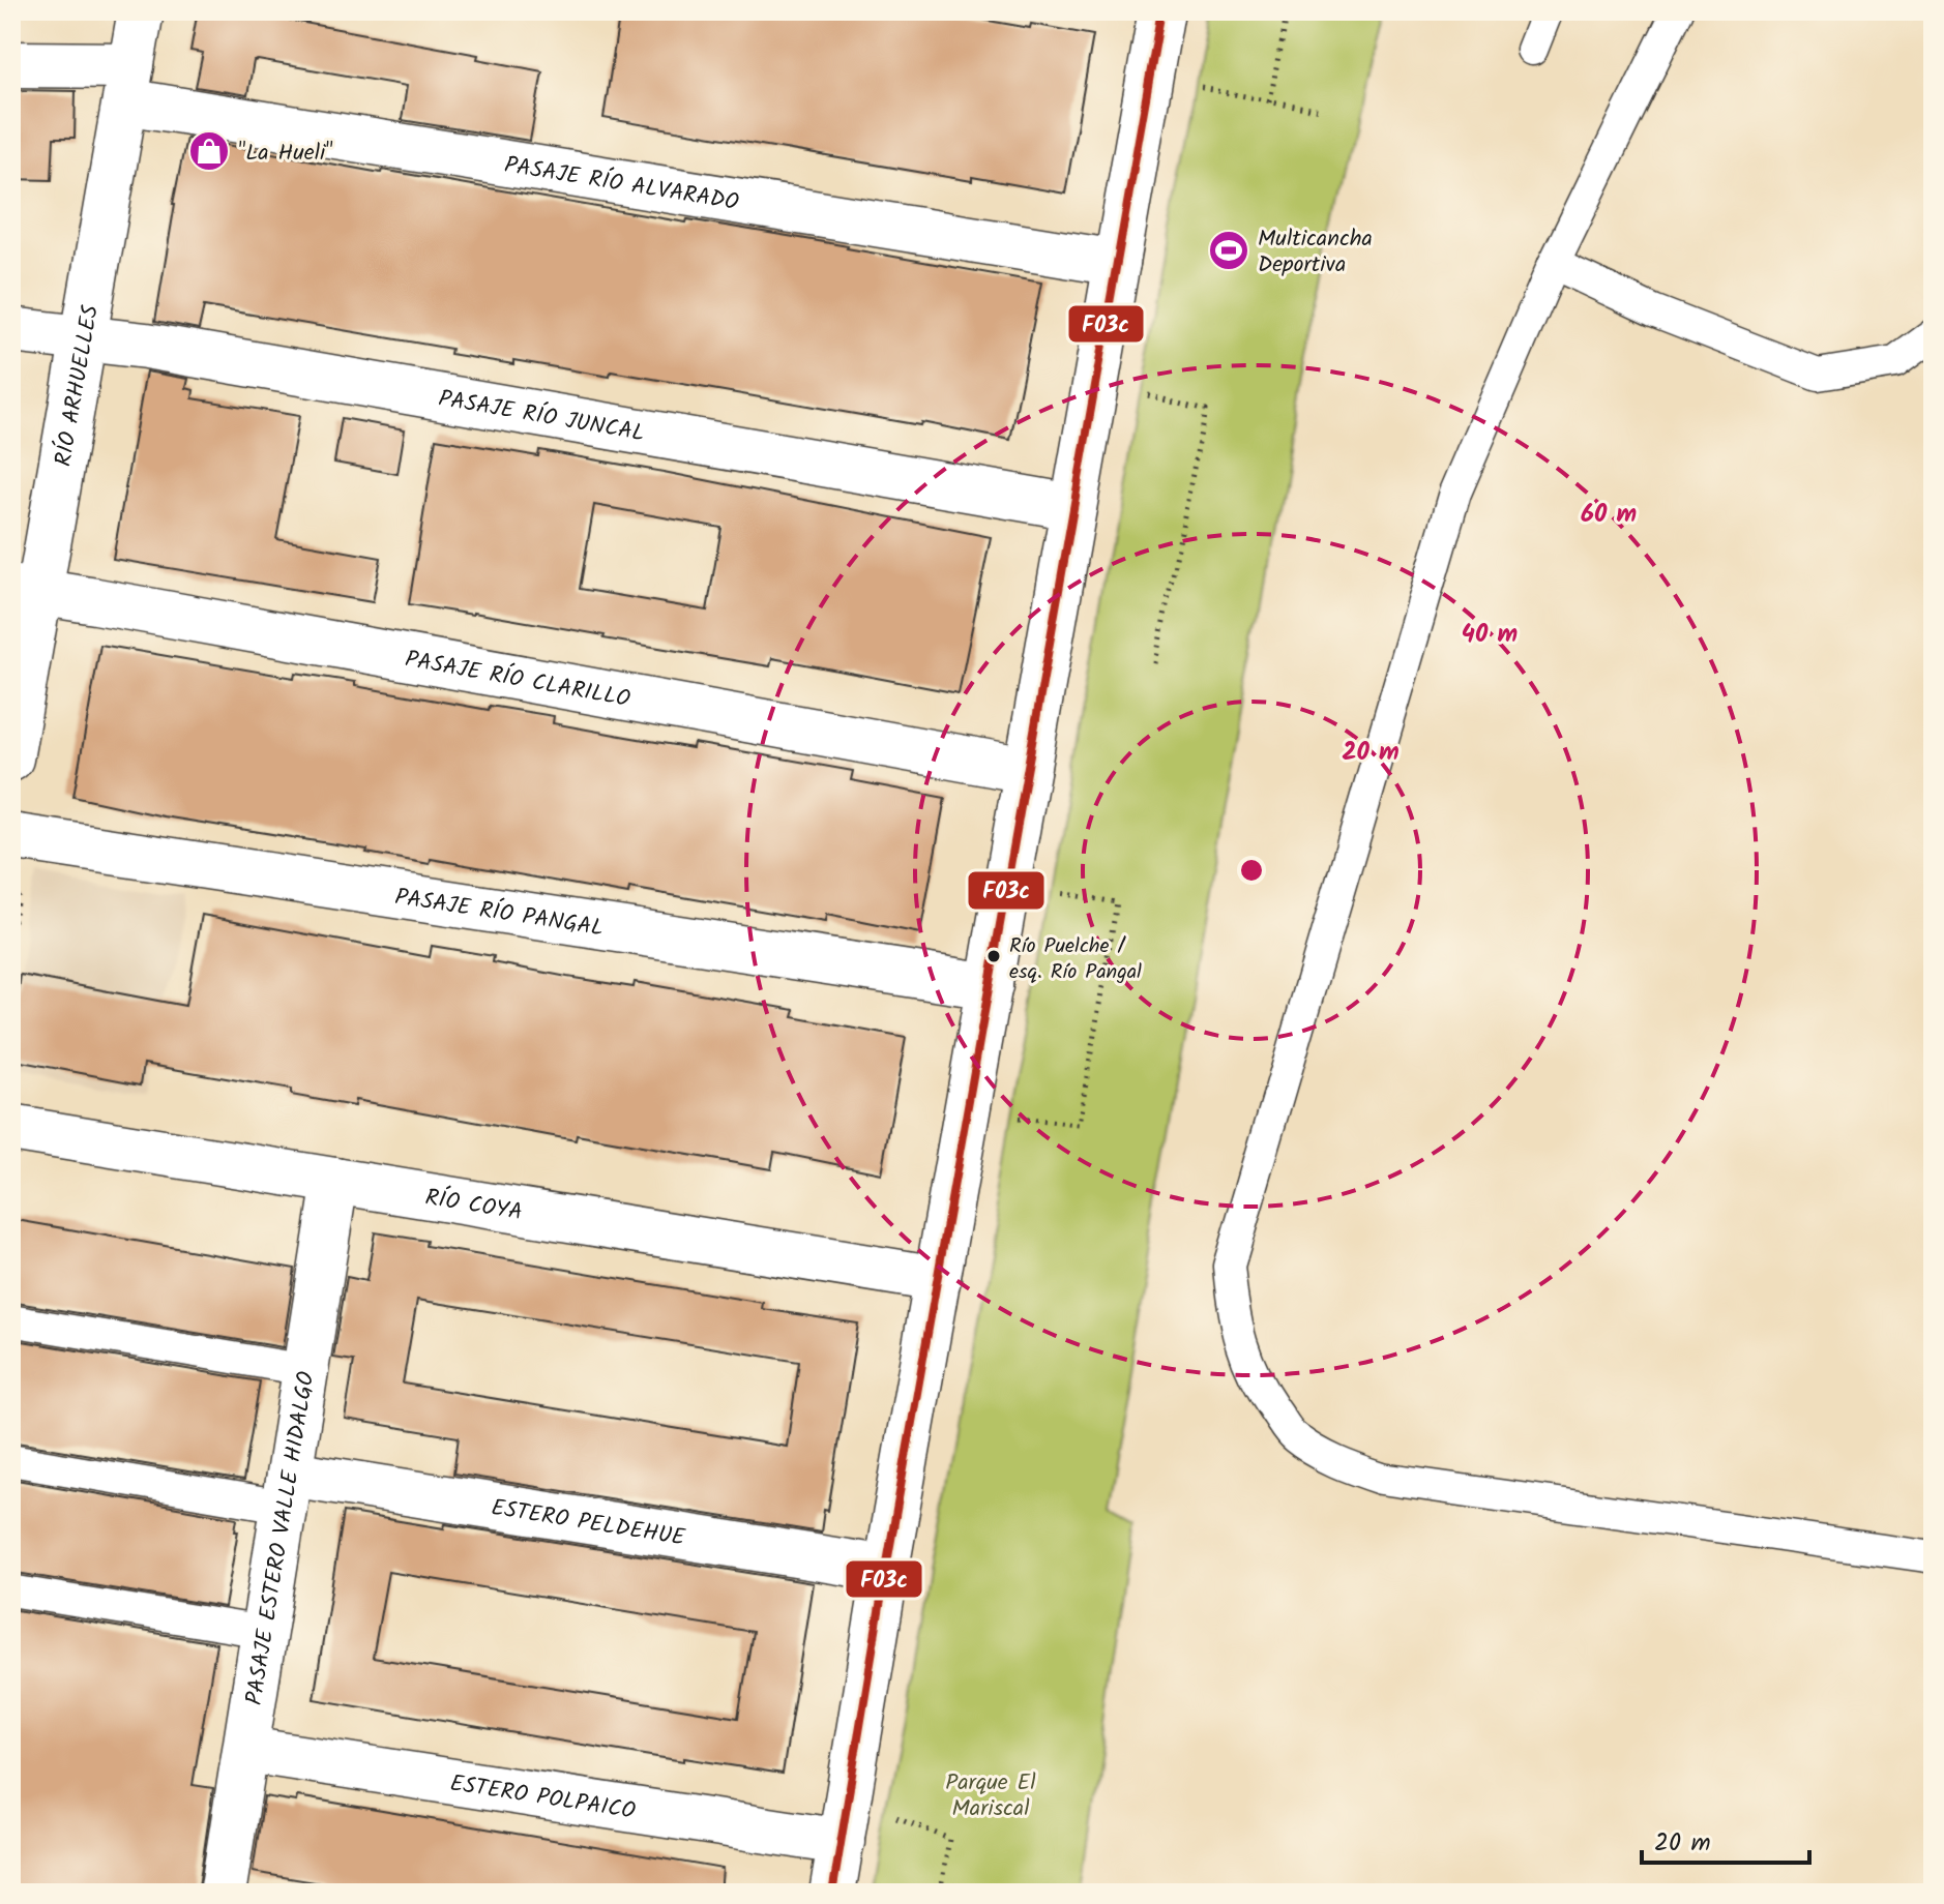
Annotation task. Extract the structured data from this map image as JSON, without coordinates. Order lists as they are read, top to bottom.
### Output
{
  "streets": {
    "street": [
      "PASAJE RÍO ALVARADO",
      "RÍO ARHUELLES",
      "PASAJE RÍO JUNCAL",
      "PASAJE RÍO CLARILLO",
      "PASAJE RÍO PANGAL",
      "RÍO COYA",
      "ESTERO PELDEHUE",
      "PASAJE ESTERO VALLE HIDALGO",
      "ESTERO POLPAICO"
    ]
  },
  "crossings": [
    ["PASAJE RÍO ALVARADO", "RÍO ARHUELLES"],
    ["RÍO ARHUELLES", "PASAJE RÍO JUNCAL"],
    ["RÍO ARHUELLES", "PASAJE RÍO CLARILLO"],
    ["RÍO COYA", "PASAJE ESTERO VALLE HIDALGO"],
    ["ESTERO PELDEHUE", "PASAJE ESTERO VALLE HIDALGO"],
    ["PASAJE ESTERO VALLE HIDALGO", "ESTERO POLPAICO"]
  ],
  "parks": ["Parque El Mariscal"],
  "places": {
    "shop": ["\"La Hueli\""],
    "sports": ["Multicancha Deportiva"],
    "other": ["Río Puelche / esq. Río Pangal"]
  },
  "lines": ["transit line F03c"],
  "scale_bar": "20 m",
  "rings": ["60 m", "40 m", "20 m"]
}
